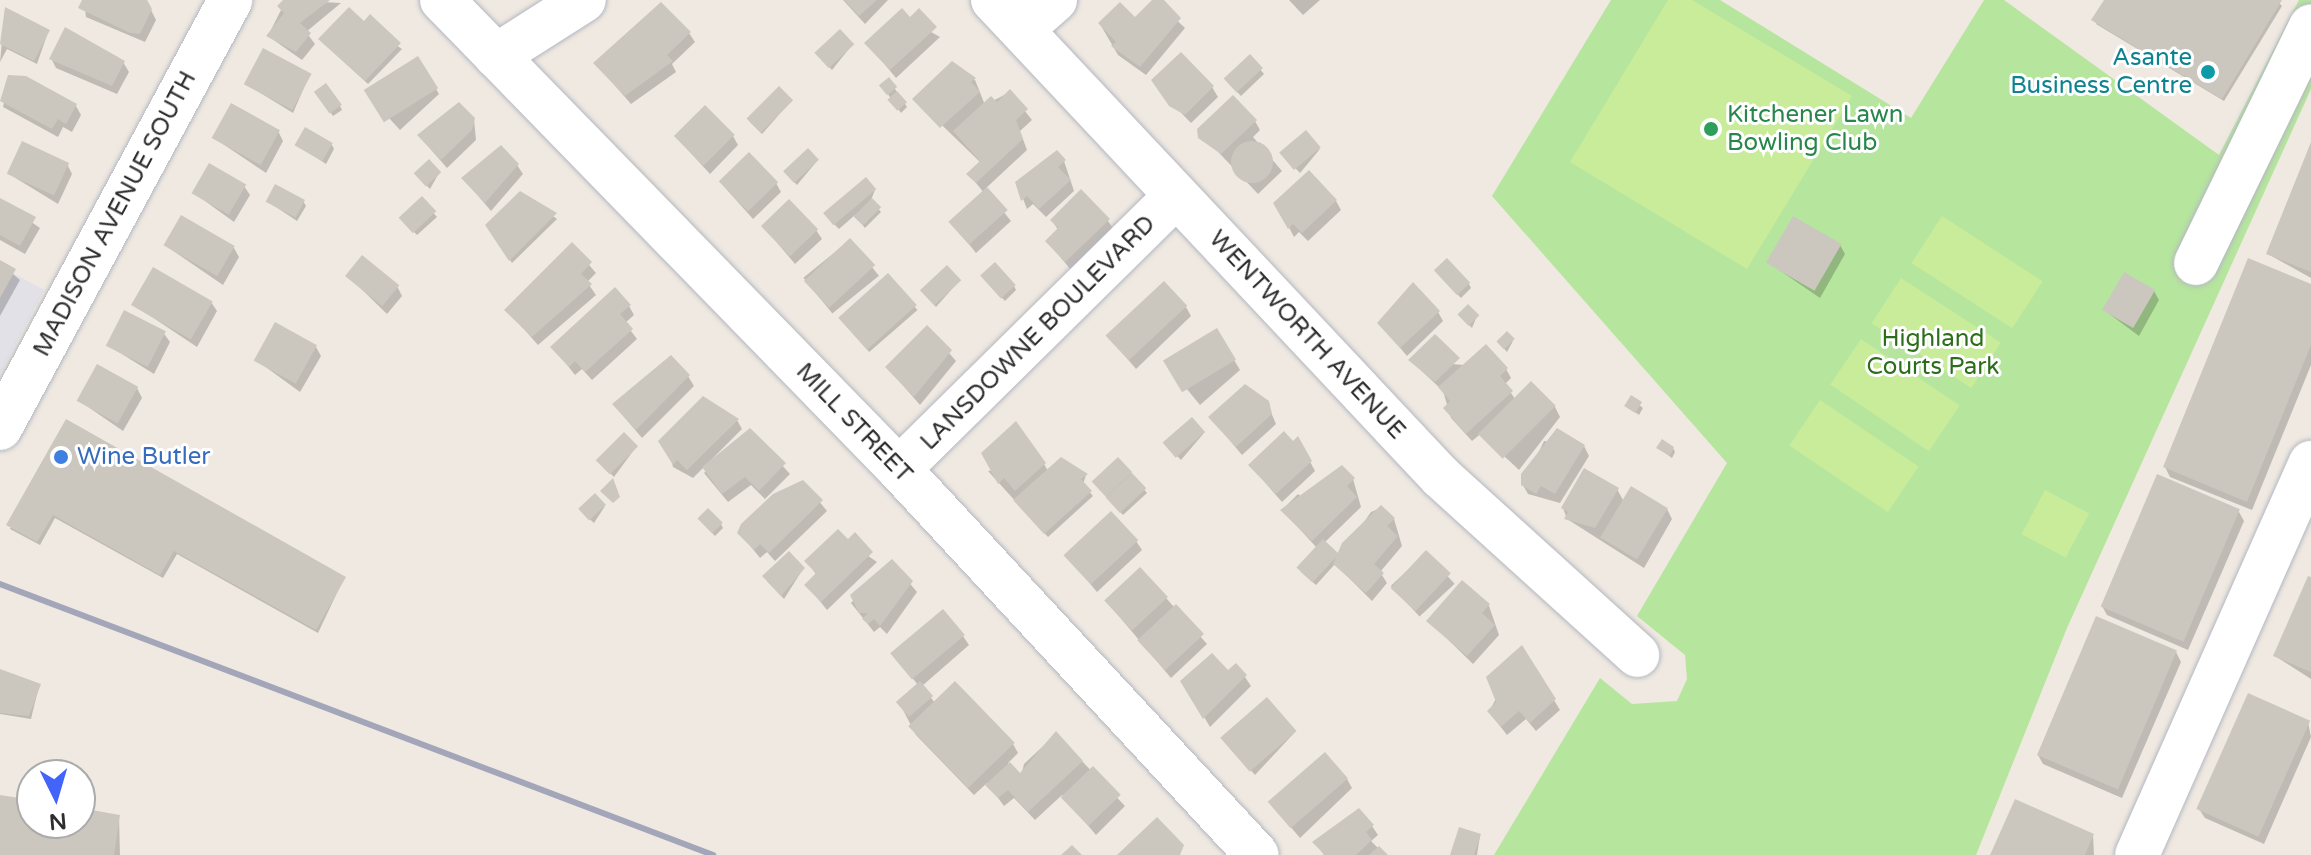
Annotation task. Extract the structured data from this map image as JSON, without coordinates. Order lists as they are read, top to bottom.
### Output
{
  "streets": {
    "street": [
      "MADISON AVENUE SOUTH",
      "LANSDOWNE BOULEVARD",
      "WENTWORTH AVENUE",
      "MILL STREET"
    ]
  },
  "crossings": [
    ["LANSDOWNE BOULEVARD", "WENTWORTH AVENUE"],
    ["LANSDOWNE BOULEVARD", "MILL STREET"]
  ],
  "parks": ["Highland Courts Park"],
  "places": ["Asante Business Centre", "Kitchener Lawn Bowling Club", "Wine Butler"],
  "north": "bottom"
}
